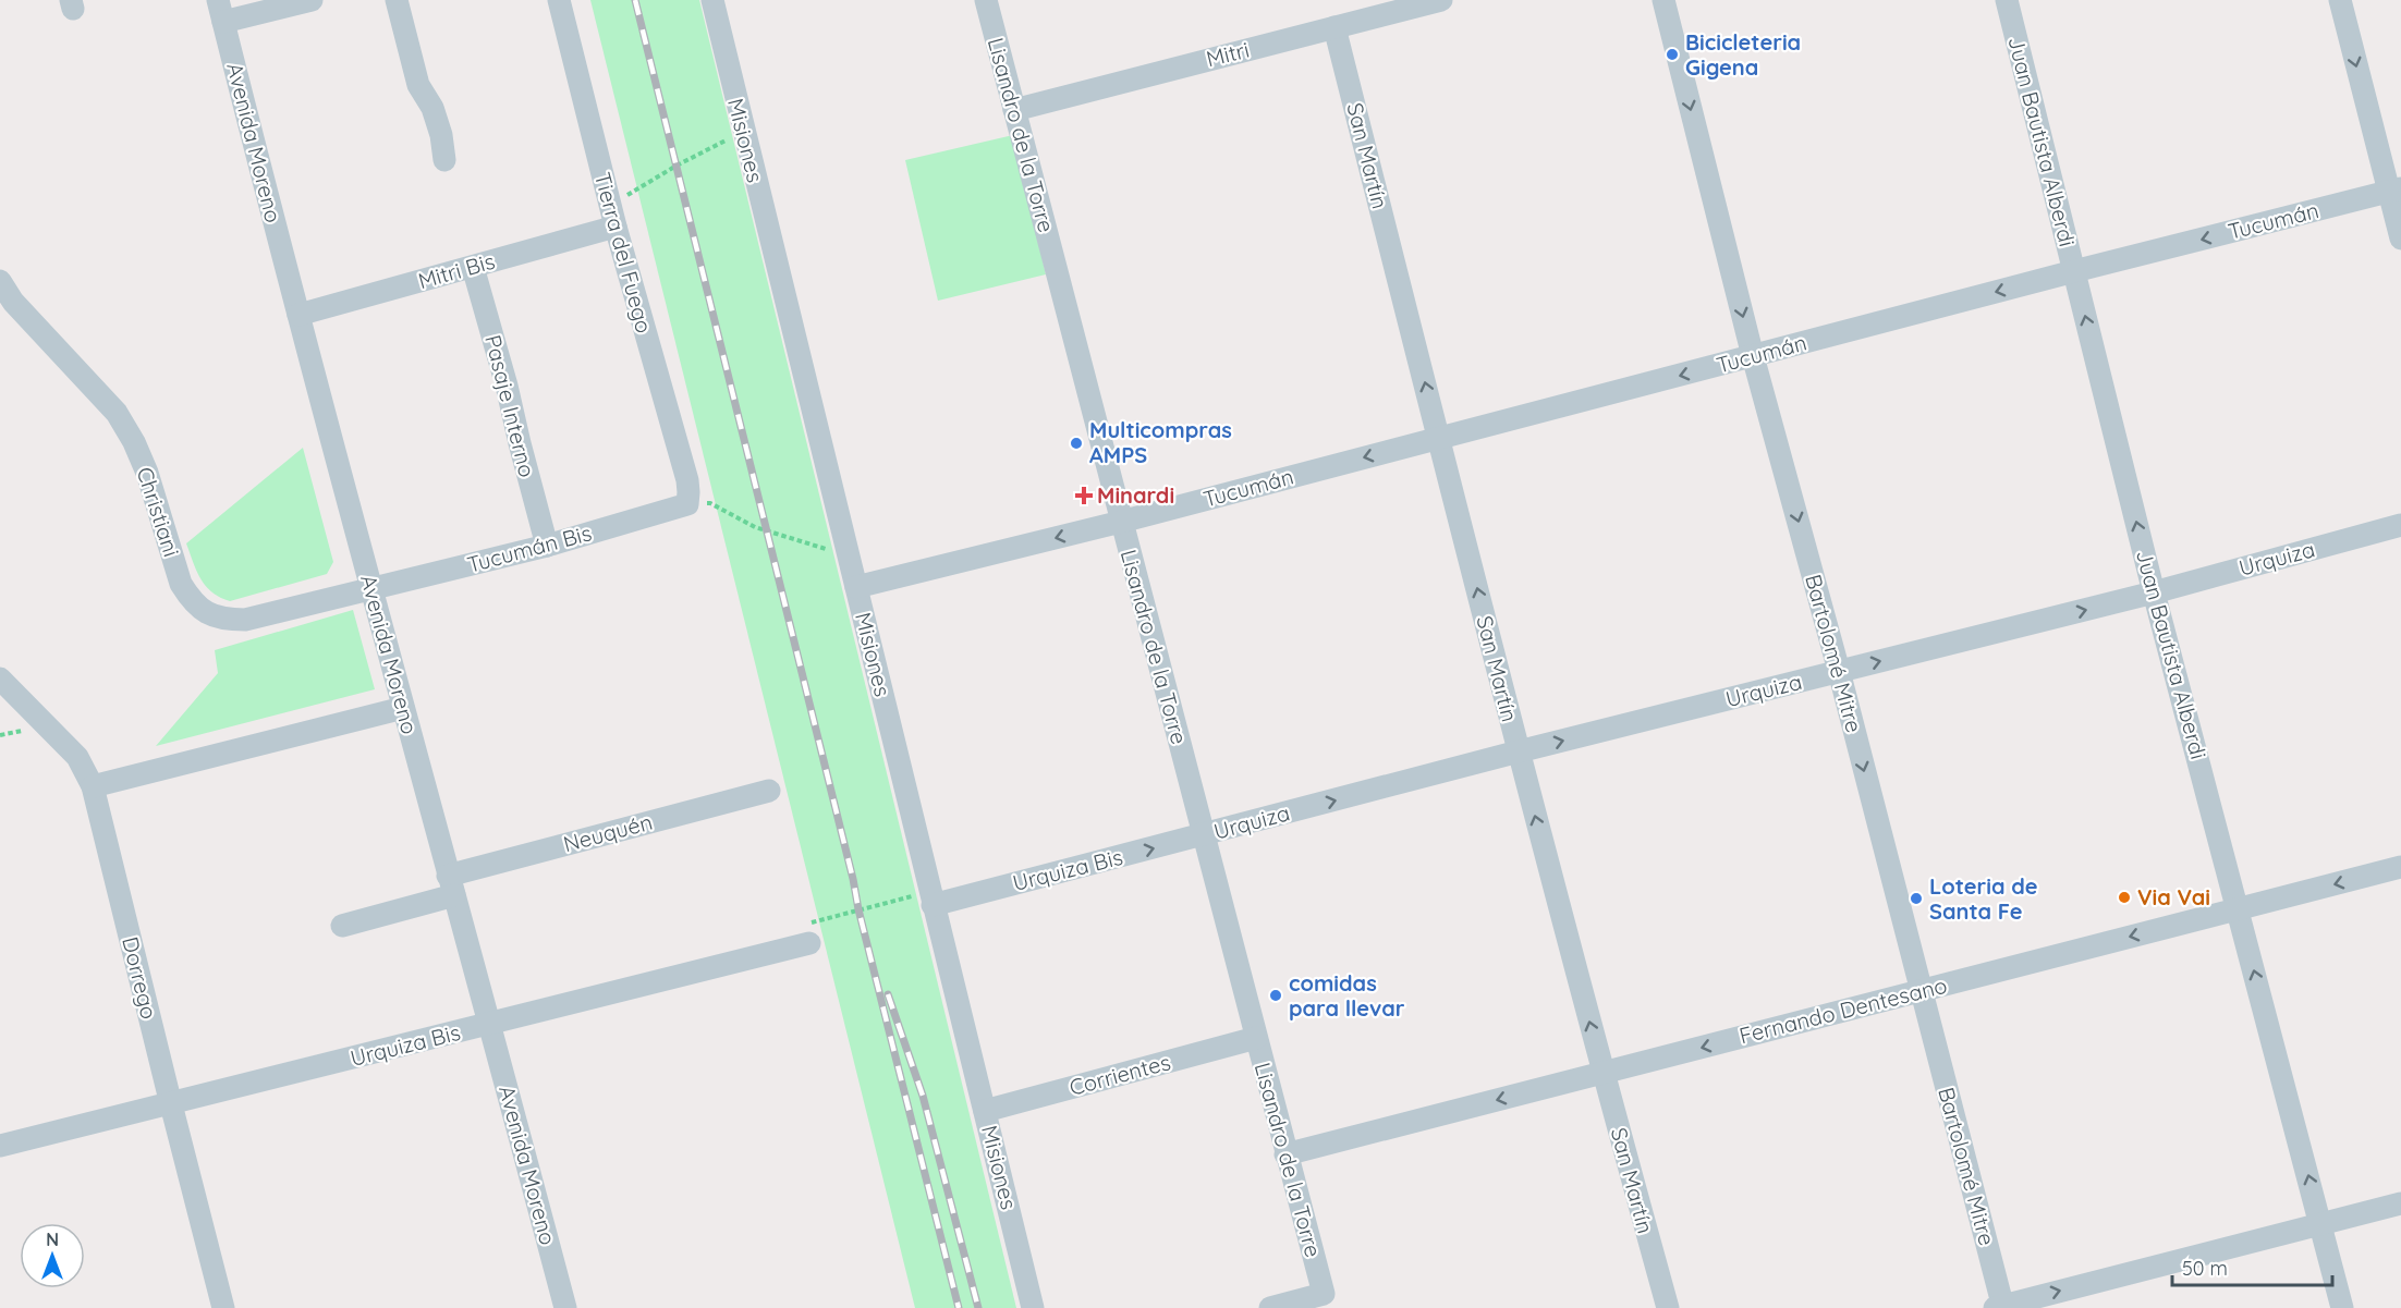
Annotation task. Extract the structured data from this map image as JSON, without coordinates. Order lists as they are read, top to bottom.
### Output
{
  "streets": {
    "street": [
      "Mitri",
      "Lisandro de la Torre",
      "Misiones",
      "Juan Bautista Alberdi",
      "Avenida Moreno",
      "San Martín",
      "Tucumán",
      "Tierra del Fuego",
      "Mitri Bis",
      "Pasaje Interno",
      "Christiani",
      "Tucumán Bis",
      "Urquiza",
      "Bartolomé Mitre",
      "Neuquén",
      "Urquiza Bis",
      "Dorrego",
      "Fernando Dentesano",
      "Corrientes"
    ]
  },
  "crossings": [
    ["Mitri", "Lisandro de la Torre"],
    ["Mitri", "San Martín"],
    ["Lisandro de la Torre", "Tucumán"],
    ["Lisandro de la Torre", "Urquiza"],
    ["Lisandro de la Torre", "Urquiza Bis"],
    ["Lisandro de la Torre", "Fernando Dentesano"],
    ["Lisandro de la Torre", "Corrientes"],
    ["Misiones", "Urquiza Bis"],
    ["Misiones", "Corrientes"],
    ["Juan Bautista Alberdi", "Tucumán"],
    ["Juan Bautista Alberdi", "Urquiza"],
    ["Juan Bautista Alberdi", "Fernando Dentesano"],
    ["Avenida Moreno", "Mitri Bis"],
    ["Avenida Moreno", "Christiani"],
    ["Avenida Moreno", "Tucumán Bis"],
    ["Avenida Moreno", "Neuquén"],
    ["Avenida Moreno", "Urquiza Bis"],
    ["San Martín", "Tucumán"],
    ["San Martín", "Urquiza"],
    ["San Martín", "Fernando Dentesano"],
    ["Tucumán", "Bartolomé Mitre"],
    ["Tierra del Fuego", "Mitri Bis"],
    ["Tierra del Fuego", "Tucumán Bis"],
    ["Mitri Bis", "Pasaje Interno"],
    ["Pasaje Interno", "Tucumán Bis"],
    ["Christiani", "Tucumán Bis"],
    ["Urquiza", "Bartolomé Mitre"],
    ["Urquiza", "Urquiza Bis"],
    ["Bartolomé Mitre", "Fernando Dentesano"],
    ["Urquiza Bis", "Dorrego"]
  ],
  "one_way": [
    "Juan Bautista Alberdi",
    "San Martín",
    "Tucumán",
    "Urquiza",
    "Bartolomé Mitre",
    "Fernando Dentesano"
  ],
  "places": {
    "other": [
      "Bicicleteria Gigena",
      "Multicompras AMPS",
      "Via Vai",
      "Loteria de Santa Fe",
      "comidas para llevar"
    ],
    "health": ["Minardi"]
  },
  "scale_bar": "50 m",
  "north": "top"
}
